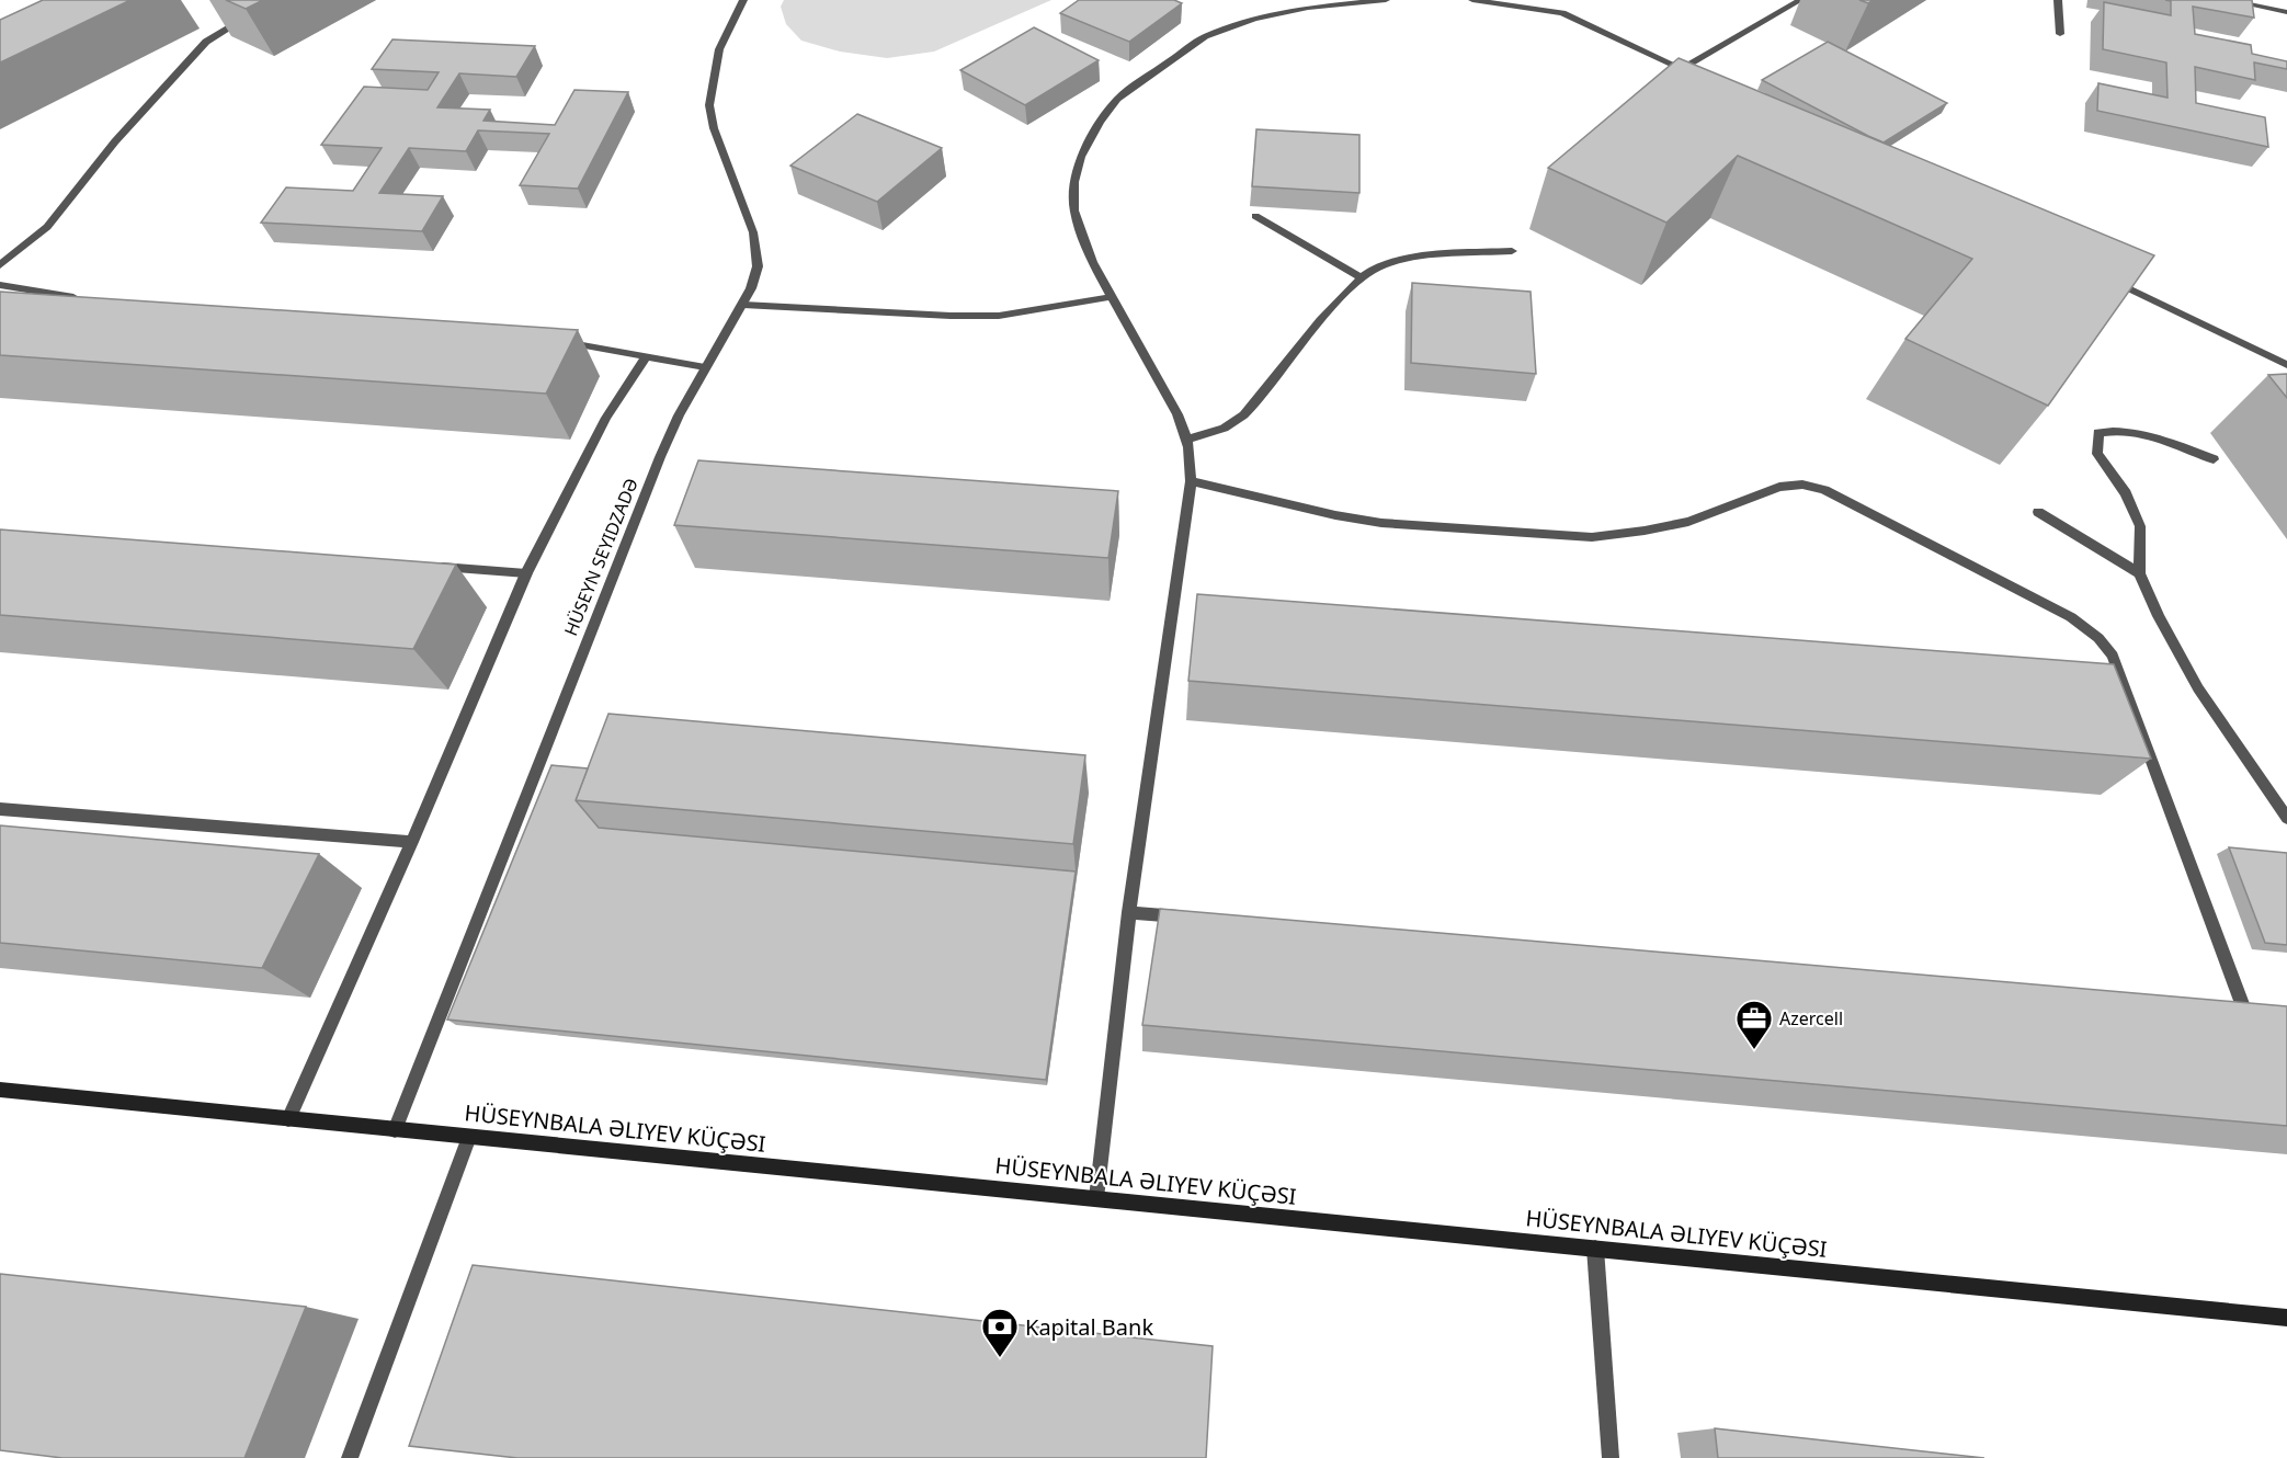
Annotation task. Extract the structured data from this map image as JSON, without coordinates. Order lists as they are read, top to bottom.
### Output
{
  "streets": {
    "street": ["HÜSEYN SEYIDZADƏ", "HÜSEYNBALA ƏLIYEV KÜÇƏSI"]
  },
  "crossings": [
    ["HÜSEYN SEYIDZADƏ", "HÜSEYNBALA ƏLIYEV KÜÇƏSI"]
  ],
  "places": {
    "office": ["Azercell"],
    "bank": ["Kapital Bank"]
  }
}
